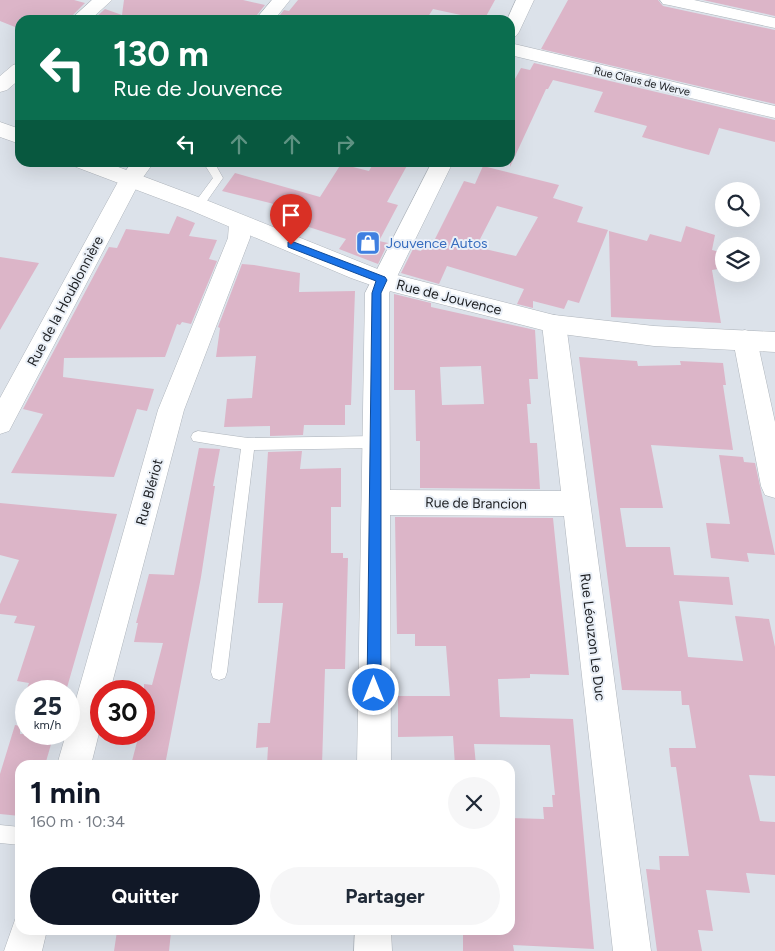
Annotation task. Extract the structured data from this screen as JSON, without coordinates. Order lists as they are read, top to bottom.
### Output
{
  "streets": {
    "street": [
      "Rue Claus de Werve",
      "Rue de Jouvence",
      "Rue de la Houblonnière",
      "Rue Blériot",
      "Rue de Brancion",
      "Rue Léouzon Le Duc"
    ]
  },
  "crossings": [
    ["Rue de Jouvence", "Rue de la Houblonnière"],
    ["Rue de Jouvence", "Rue Blériot"],
    ["Rue de Jouvence", "Rue Léouzon Le Duc"],
    ["Rue de Brancion", "Rue Léouzon Le Duc"]
  ],
  "places": {
    "shop": ["Jouvence Autos"]
  },
  "page": {
    "turn": ["130 m", "Rue de Jouvence"],
    "speed": "25 km/h",
    "limit": "30",
    "heading": ["1 min", "160 m · 10:34"],
    "buttons": ["Quitter", "Partager"]
  }
}
